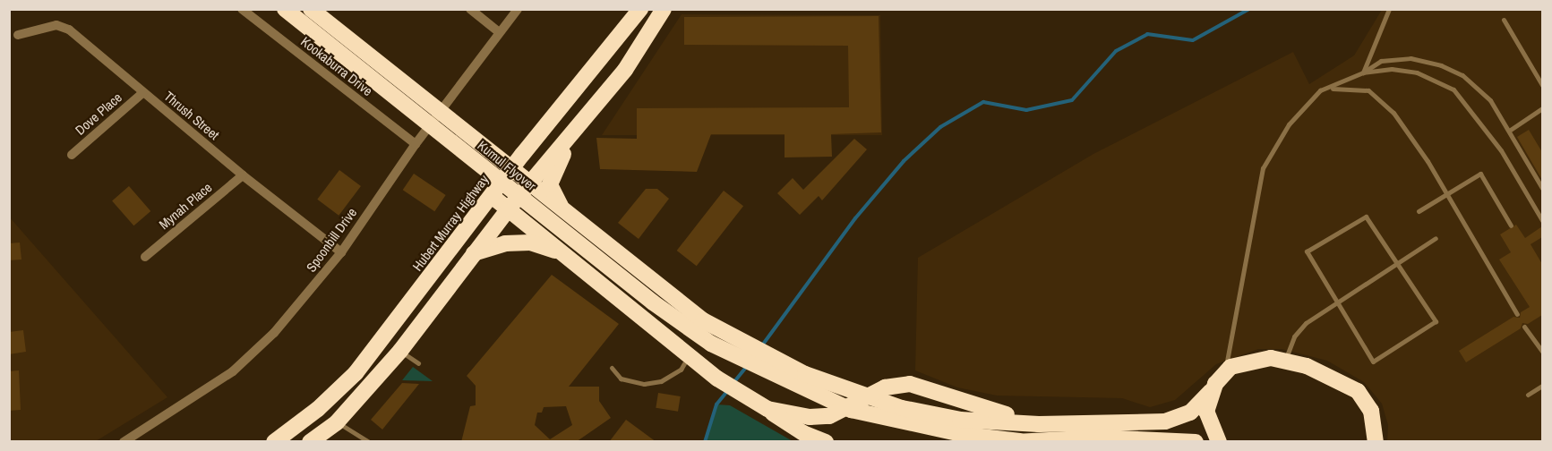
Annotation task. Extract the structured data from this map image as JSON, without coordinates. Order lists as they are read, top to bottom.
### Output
{
  "streets": {
    "highway": ["Kumul Flyover", "Hubert Murray Highway"],
    "street": [
      "Kookaburra Drive",
      "Dove Place",
      "Thrush Street",
      "Mynah Place",
      "Spoonbill Drive"
    ]
  },
  "crossings": [
    ["Kookaburra Drive", "Spoonbill Drive"],
    ["Dove Place", "Thrush Street"],
    ["Thrush Street", "Mynah Place"],
    ["Thrush Street", "Spoonbill Drive"]
  ]
}
